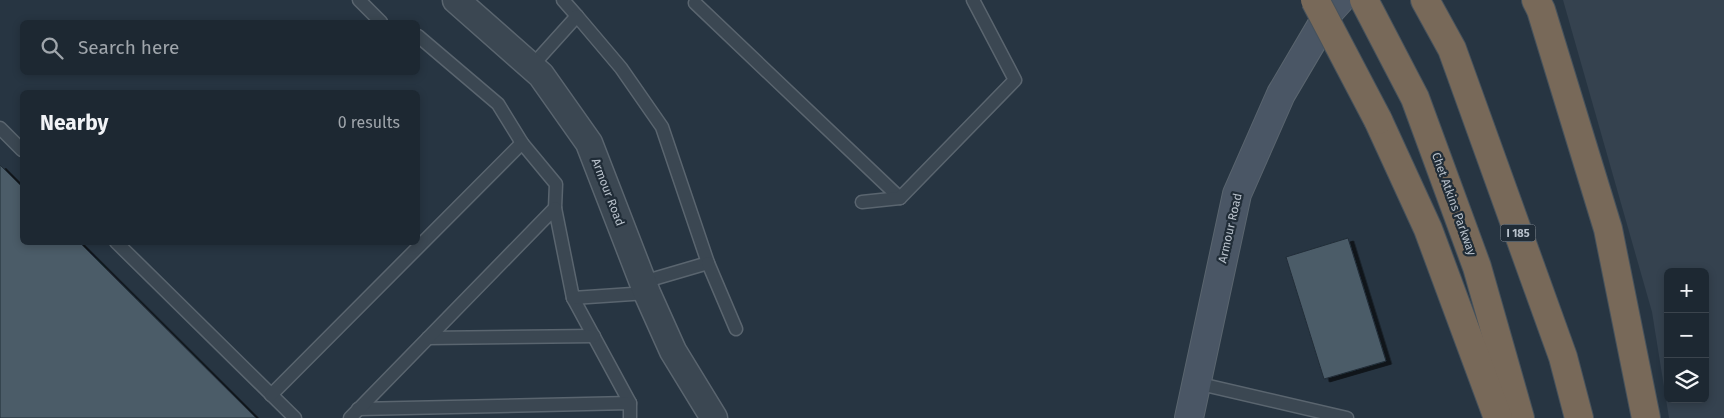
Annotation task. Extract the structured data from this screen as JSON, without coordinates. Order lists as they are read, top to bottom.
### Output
{
  "streets": {
    "highway": ["Chet Atkins Parkway", "I 185"],
    "street": ["Armour Road"]
  },
  "page": {
    "search": "Search here",
    "heading": ["Nearby", "0 results"],
    "map_buttons": ["+", "−"]
  }
}
